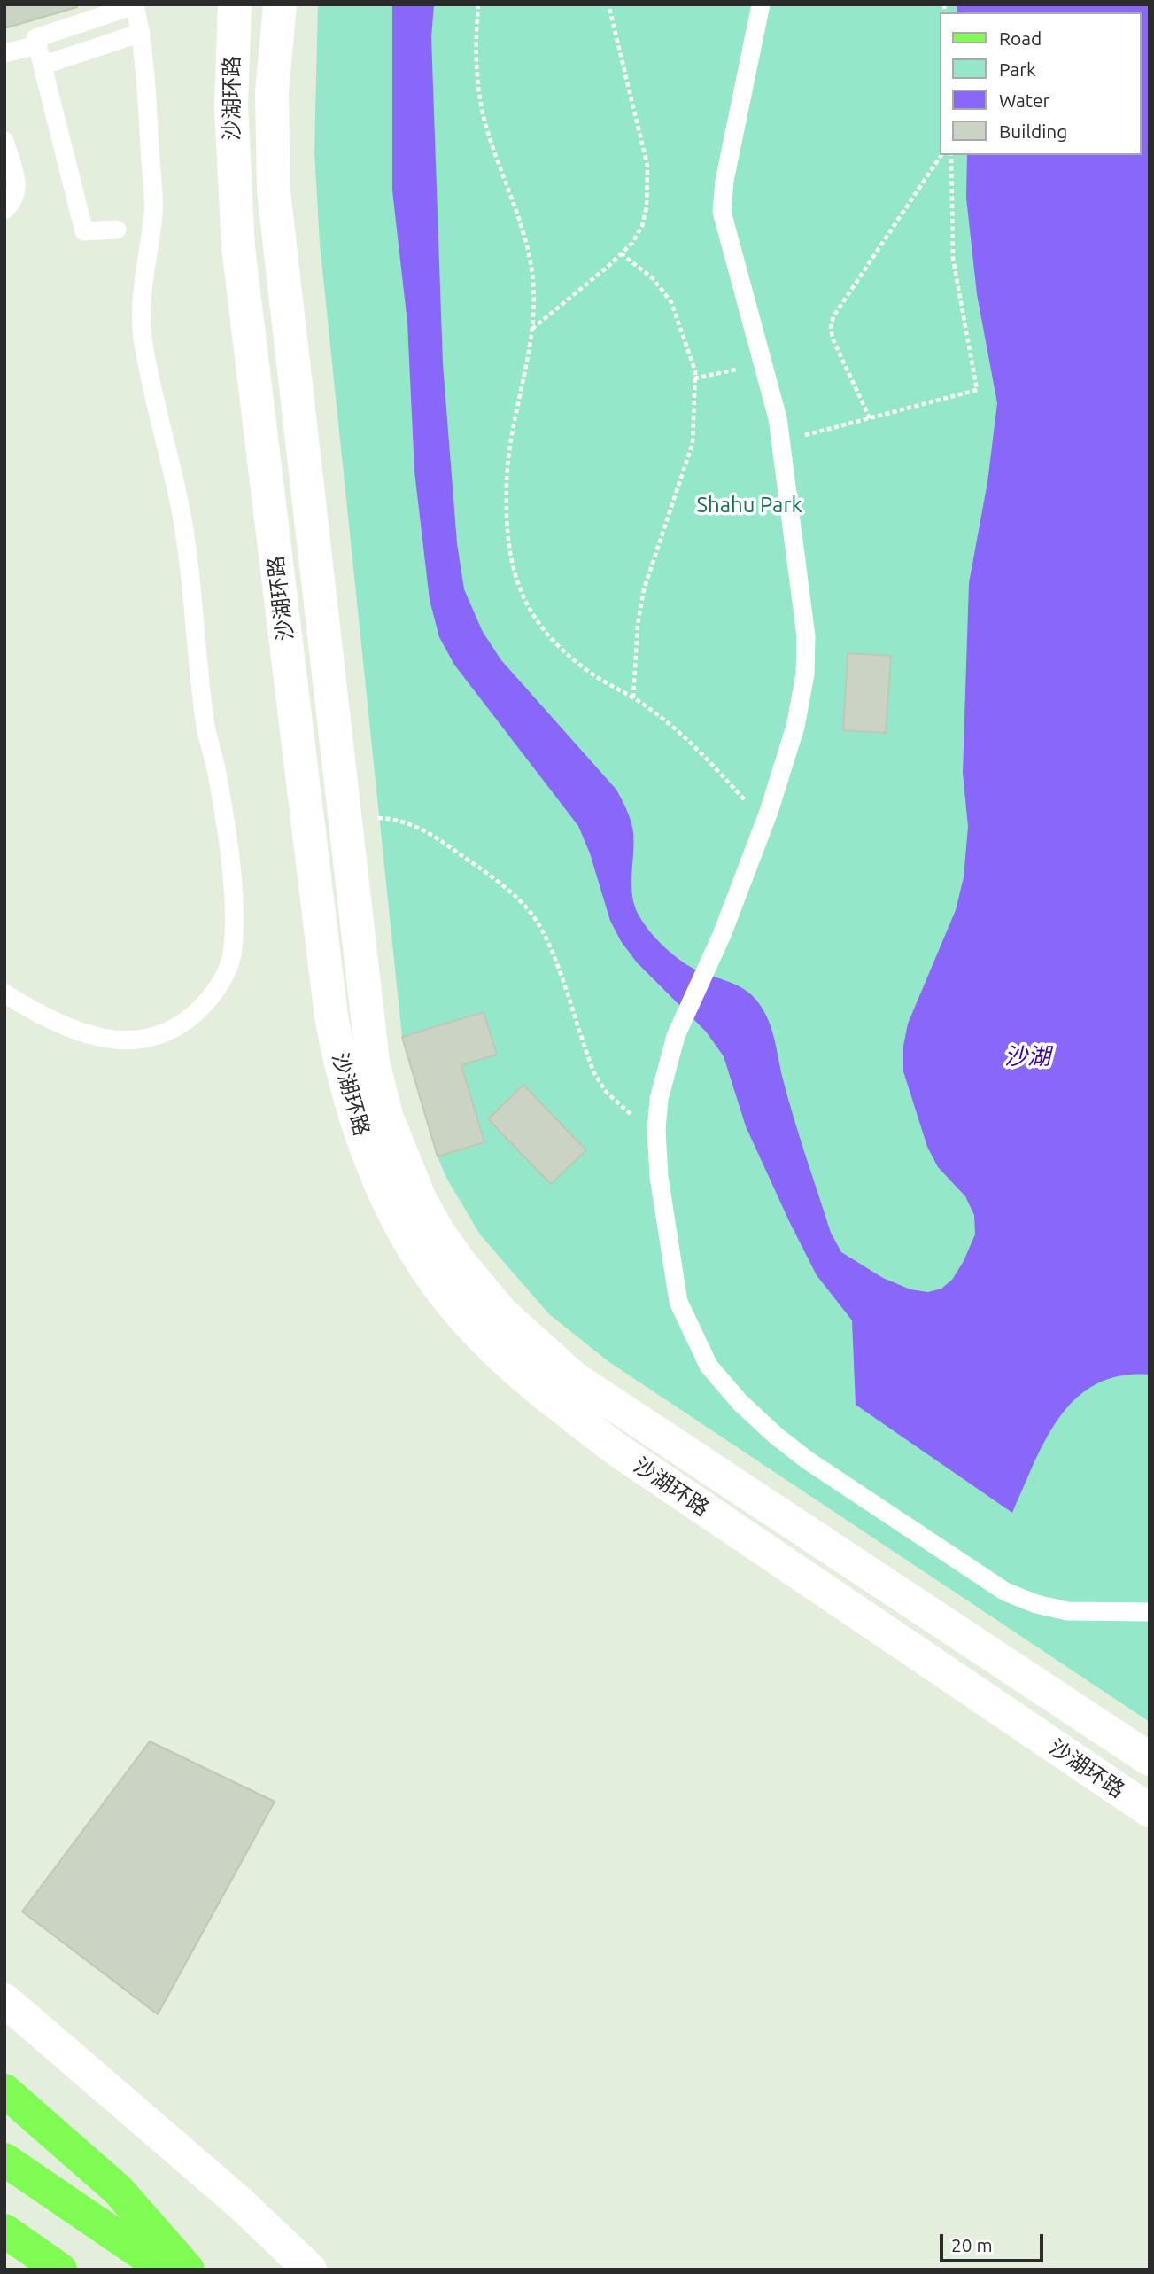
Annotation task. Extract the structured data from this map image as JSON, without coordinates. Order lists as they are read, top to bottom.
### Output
{
  "streets": {
    "street": ["沙湖环路"]
  },
  "water": ["沙湖"],
  "parks": ["Shahu Park"],
  "legend": [
    "Road",
    "Park",
    "Water",
    "Building"
  ],
  "scale_bar": "20 m"
}
